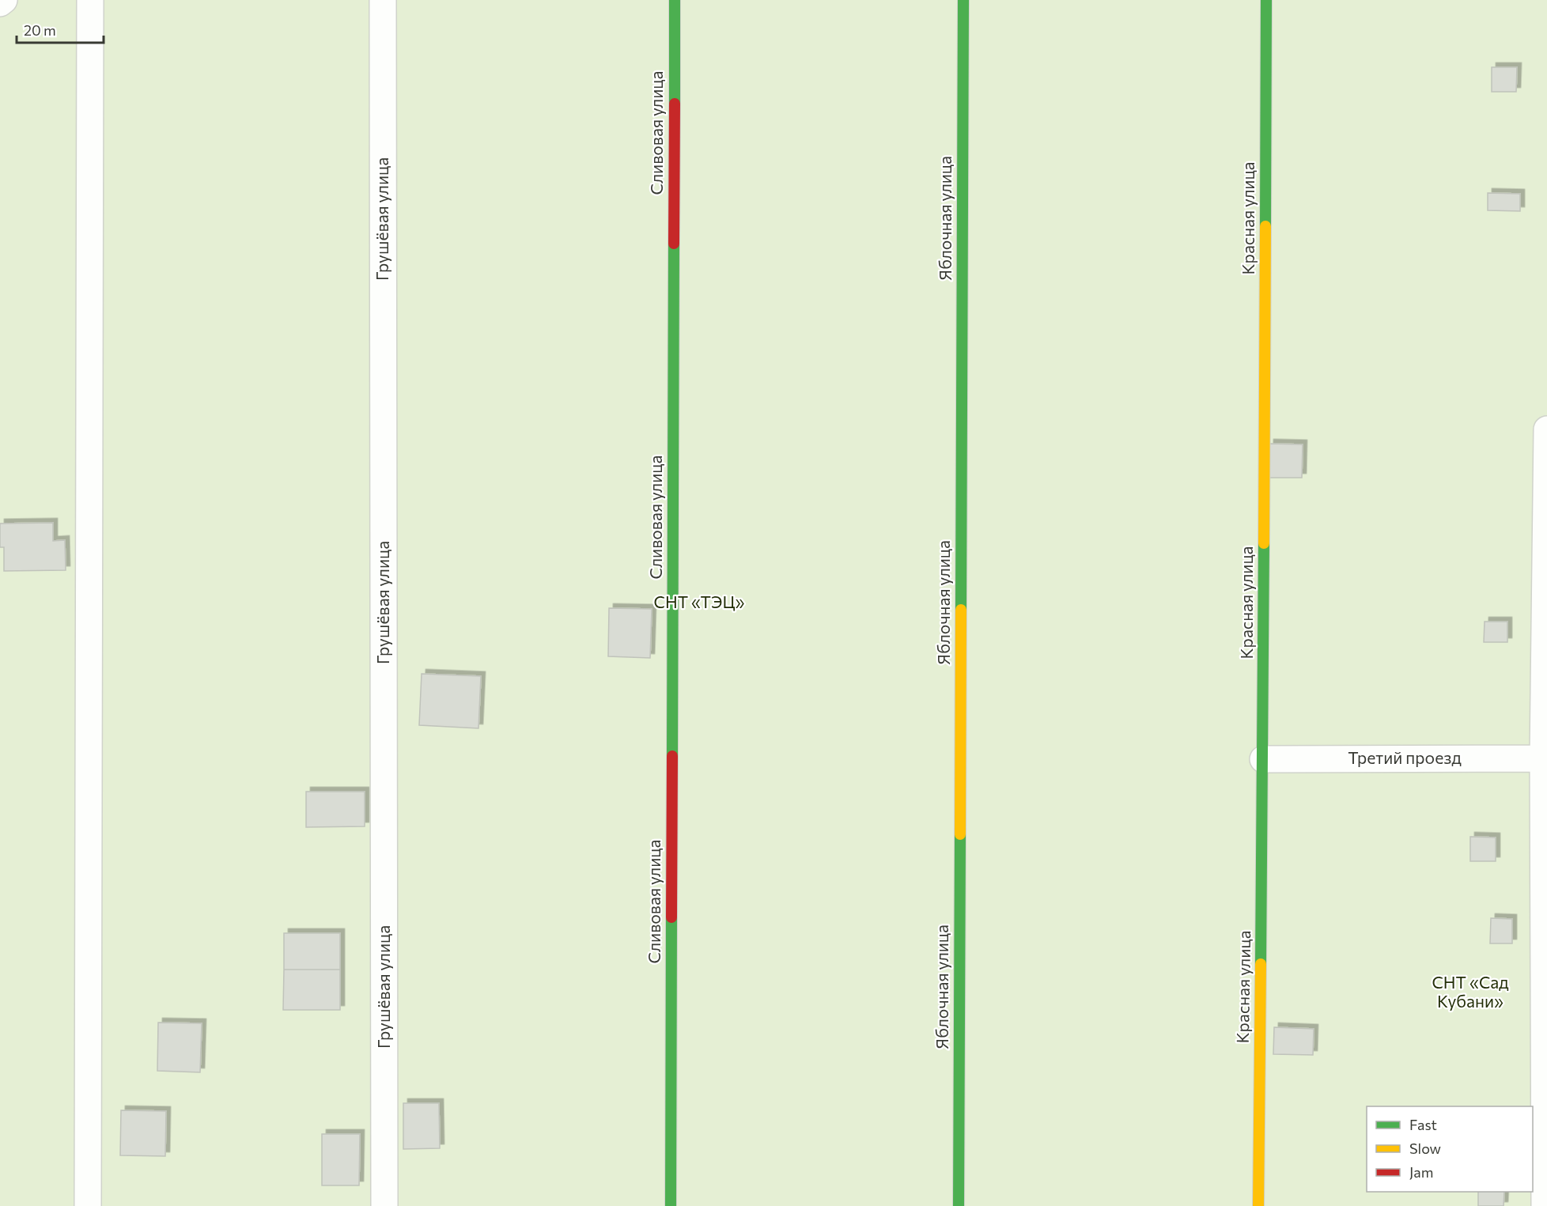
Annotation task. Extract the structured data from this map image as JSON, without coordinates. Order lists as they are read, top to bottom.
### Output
{
  "streets": {
    "street": [
      "Сливовая улица",
      "Яблочная улица",
      "Красная улица",
      "Грушёвая улица",
      "Третий проезд"
    ]
  },
  "crossings": [
    ["Красная улица", "Третий проезд"]
  ],
  "parks": ["СНТ «ТЭЦ»", "СНТ «Сад Кубани»"],
  "legend": ["Fast", "Slow", "Jam"],
  "scale_bar": "20 m"
}
